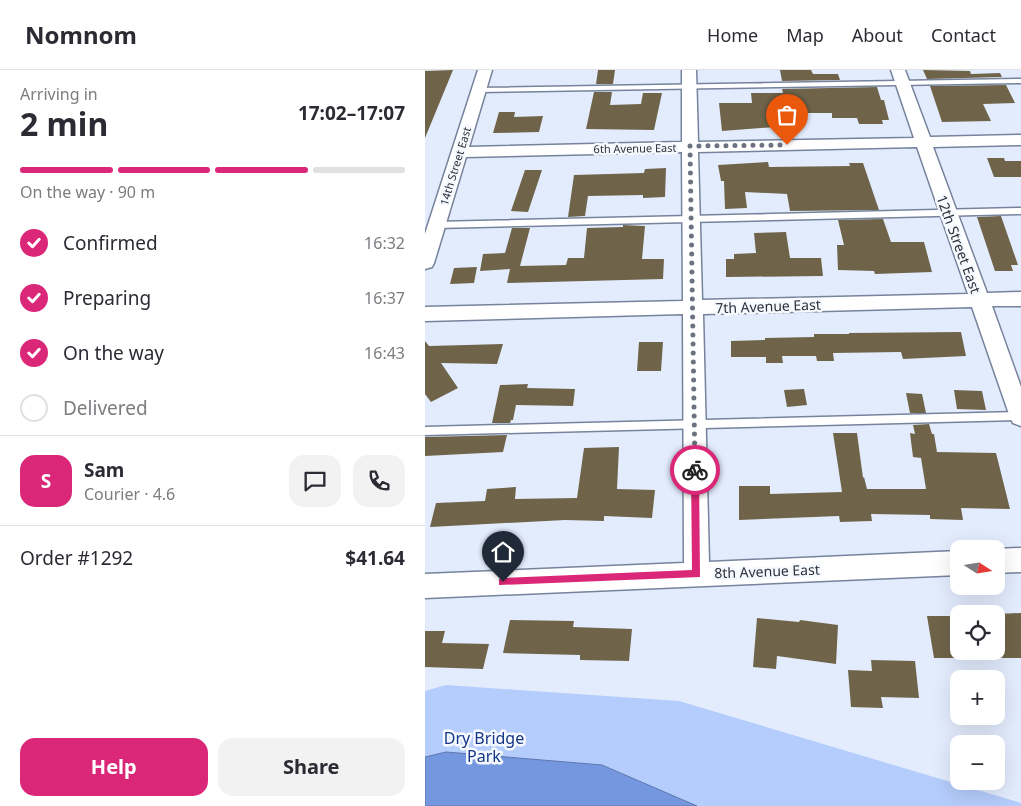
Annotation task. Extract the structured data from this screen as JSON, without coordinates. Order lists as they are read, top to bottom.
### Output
{
  "streets": {
    "street": [
      "6th Avenue East",
      "14th Street East",
      "12th Street East",
      "7th Avenue East",
      "8th Avenue East"
    ]
  },
  "crossings": [
    ["6th Avenue East", "14th Street East"],
    ["6th Avenue East", "12th Street East"],
    ["12th Street East", "7th Avenue East"]
  ],
  "parks": ["Dry Bridge Park"],
  "north": "right",
  "page": {
    "header": "Nomnom",
    "nav": [
      "Home",
      "Map",
      "About",
      "Contact"
    ],
    "heading": ["2 min", "Arriving in", "17:02–17:07"],
    "panel": [
      "Sam",
      "Courier · 4.6",
      "Order #1292",
      "$41.64"
    ],
    "bar": "On the way · 90 m",
    "list": [
      ["Confirmed", "16:32"],
      ["Preparing", "16:37"],
      ["On the way", "16:43"],
      "Delivered"
    ],
    "round": "S",
    "map_buttons": ["+", "−"],
    "buttons": ["Help", "Share"]
  }
}
